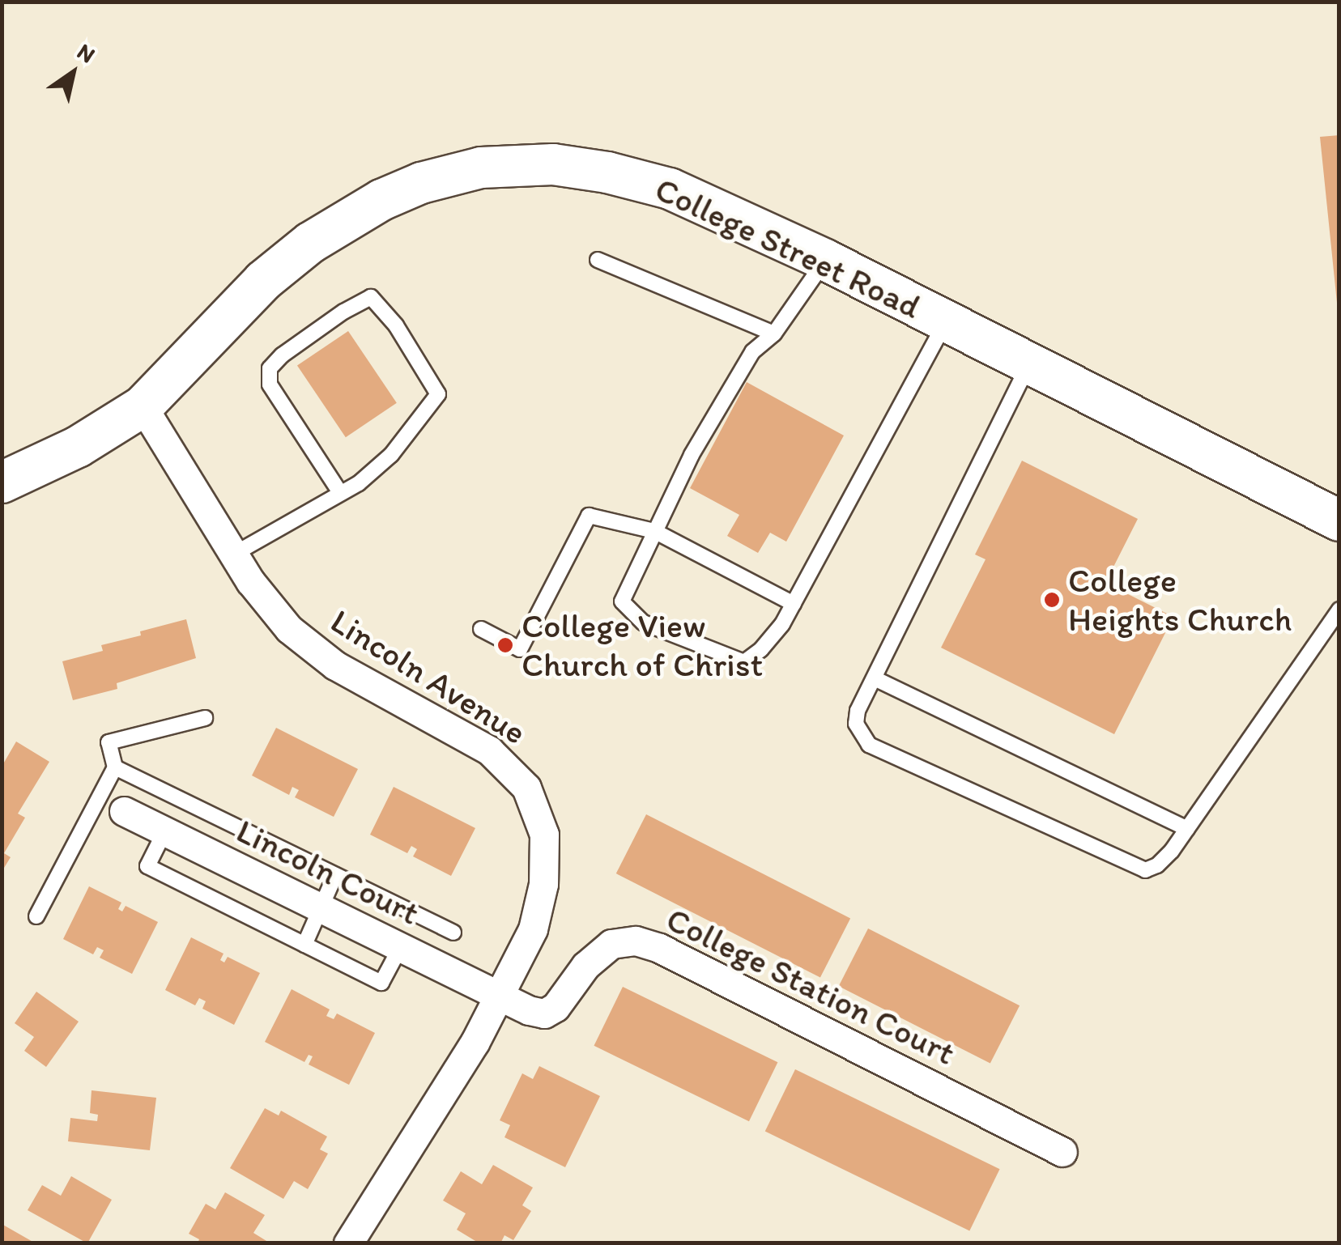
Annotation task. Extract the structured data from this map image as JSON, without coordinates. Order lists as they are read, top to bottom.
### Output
{
  "streets": {
    "street": [
      "College Street Road",
      "Lincoln Avenue",
      "Lincoln Court",
      "College Station Court"
    ]
  },
  "crossings": [
    ["College Street Road", "Lincoln Avenue"],
    ["Lincoln Avenue", "Lincoln Court"],
    ["Lincoln Avenue", "College Station Court"],
    ["Lincoln Court", "College Station Court"]
  ],
  "places": ["College Heights Church", "College View Church of Christ"],
  "north": "top right"
}
